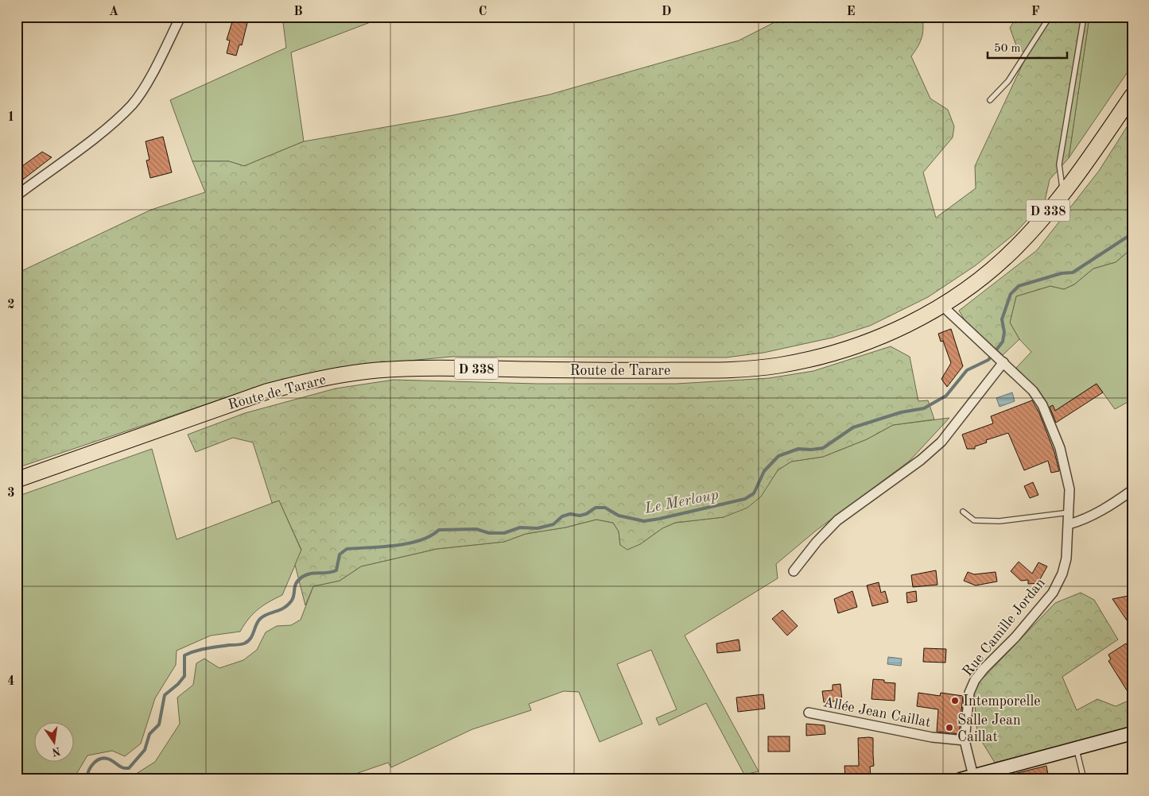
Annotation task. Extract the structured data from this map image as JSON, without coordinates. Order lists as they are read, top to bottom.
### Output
{
  "streets": {
    "main road": ["D 338", "Route de Tarare"],
    "street": ["Rue Camille Jordan", "Allée Jean Caillat"]
  },
  "crossings": [
    ["Route de Tarare", "Rue Camille Jordan"],
    ["Rue Camille Jordan", "Allée Jean Caillat"]
  ],
  "water": ["Le Merloup"],
  "places": ["Intemporelle", "Salle Jean Caillat"],
  "scale_bar": "50 m",
  "north": "bottom",
  "grid": {
    "columns": [
      "A",
      "B",
      "C",
      "D",
      "E",
      "F"
    ],
    "rows": [
      "1",
      "2",
      "3",
      "4"
    ]
  }
}
